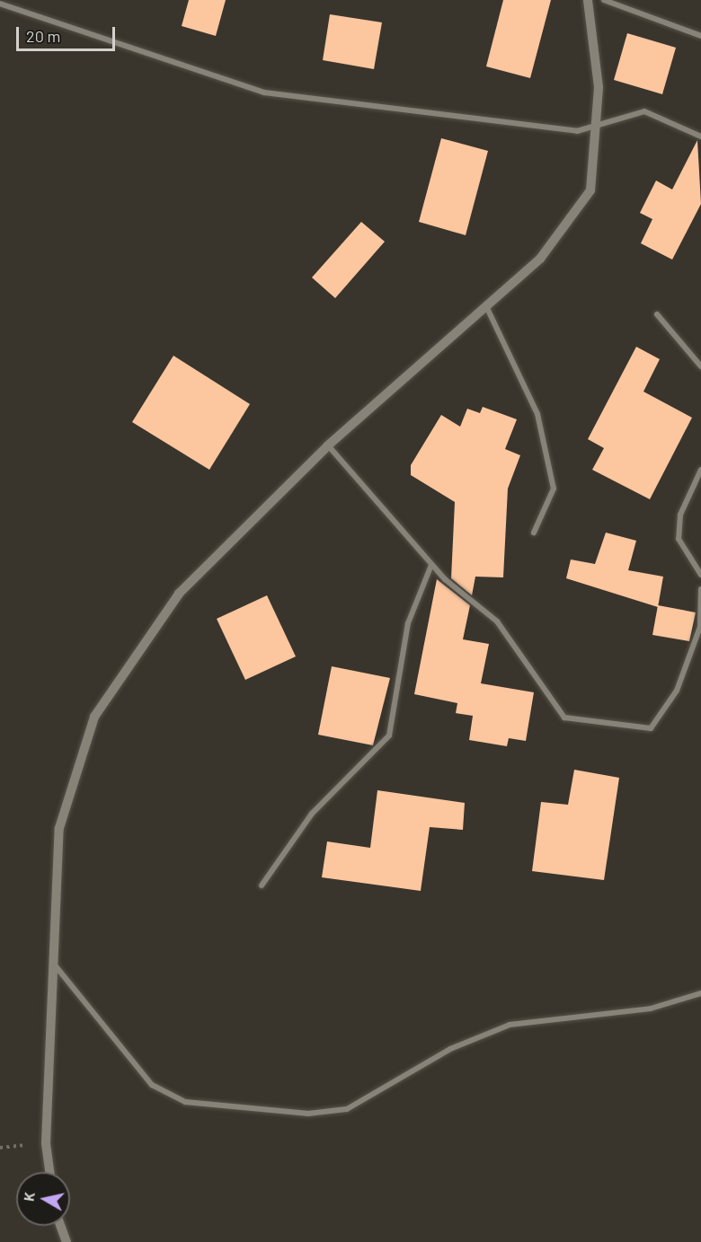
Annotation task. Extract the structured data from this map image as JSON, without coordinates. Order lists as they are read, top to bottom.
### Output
{
  "scale_bar": "20 m",
  "north": "left"
}
